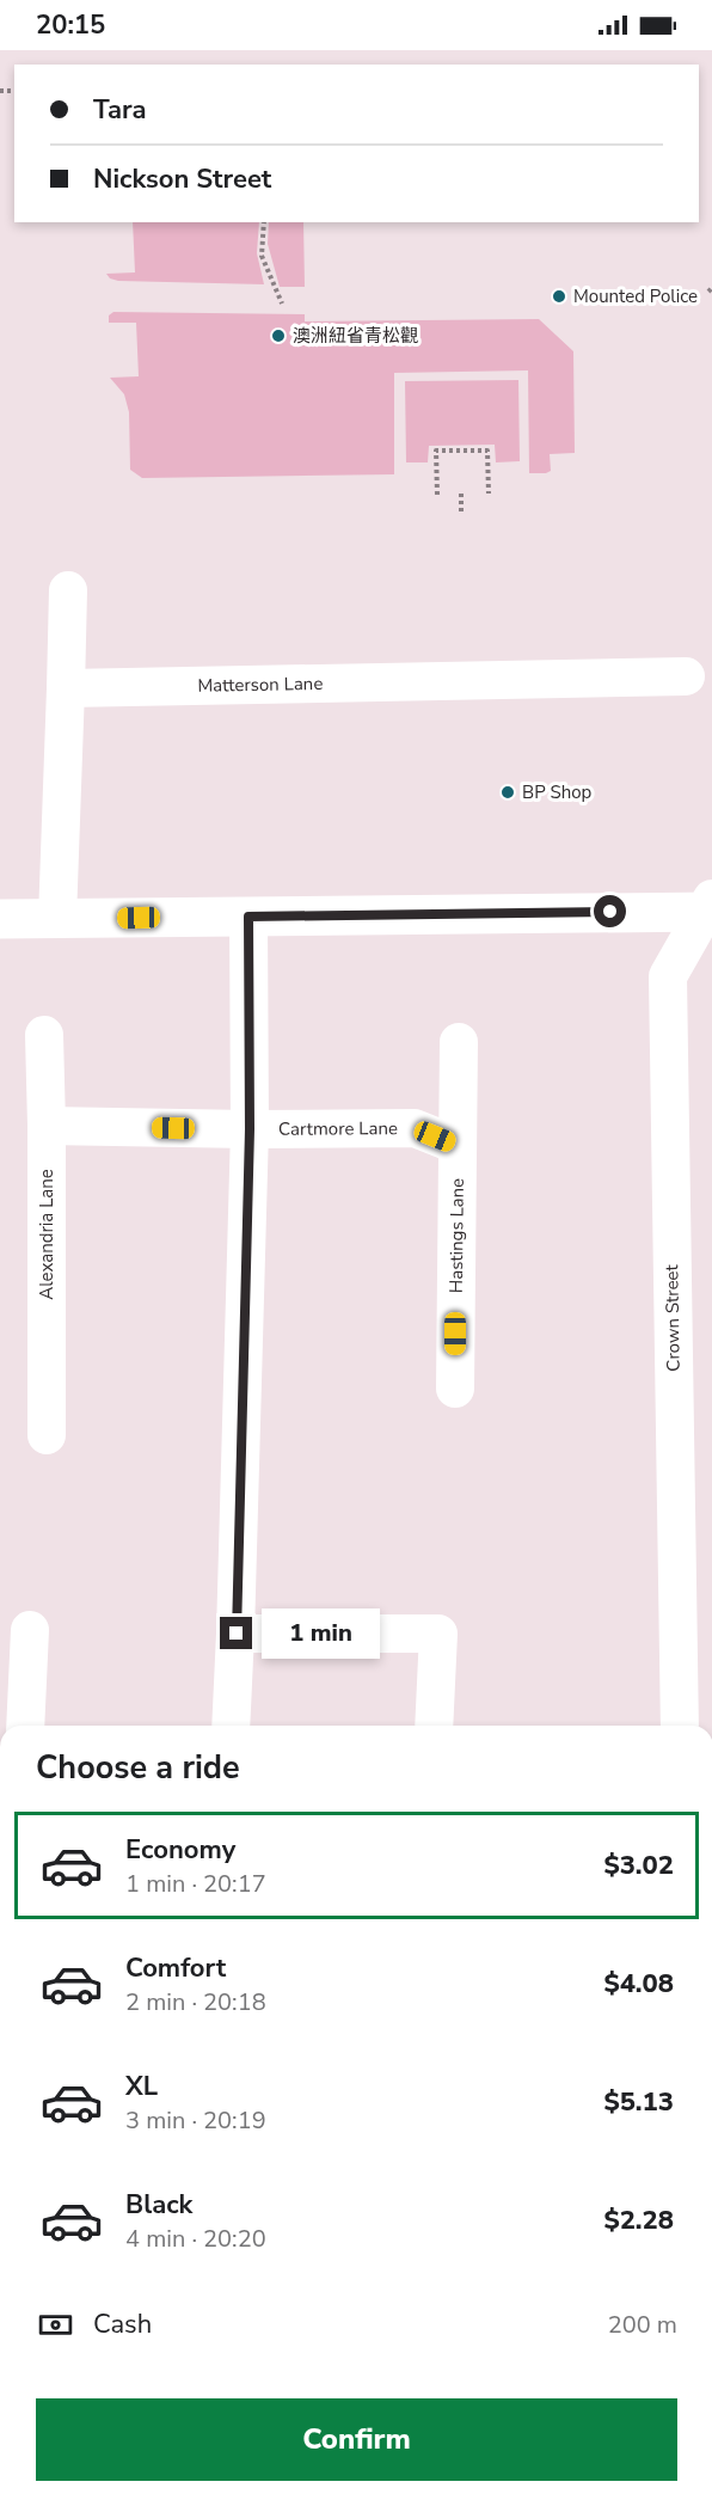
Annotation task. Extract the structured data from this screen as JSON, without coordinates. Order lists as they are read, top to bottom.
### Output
{
  "streets": {
    "street": [
      "Matterson Lane",
      "Cartmore Lane",
      "Alexandria Lane",
      "Hastings Lane",
      "Crown Street"
    ]
  },
  "crossings": [
    ["Cartmore Lane", "Alexandria Lane"],
    ["Cartmore Lane", "Hastings Lane"]
  ],
  "places": ["Mounted Police", "澳洲紐省青松觀", "BP Shop"],
  "page": {
    "status": "20:15",
    "banner": ["Tara", "Nickson Street"],
    "bubble": "1 min",
    "heading": "Choose a ride",
    "list": [
      {
        "name": "Economy",
        "note": "1 min · 20:17",
        "value": "$3.02"
      },
      {
        "name": "Comfort",
        "note": "2 min · 20:18",
        "value": "$4.08"
      },
      {
        "name": "XL",
        "note": "3 min · 20:19",
        "value": "$5.13"
      },
      {
        "name": "Black",
        "note": "4 min · 20:20",
        "value": "$2.28"
      }
    ],
    "pay": ["Cash", "200 m"],
    "buttons": "Confirm"
  }
}
